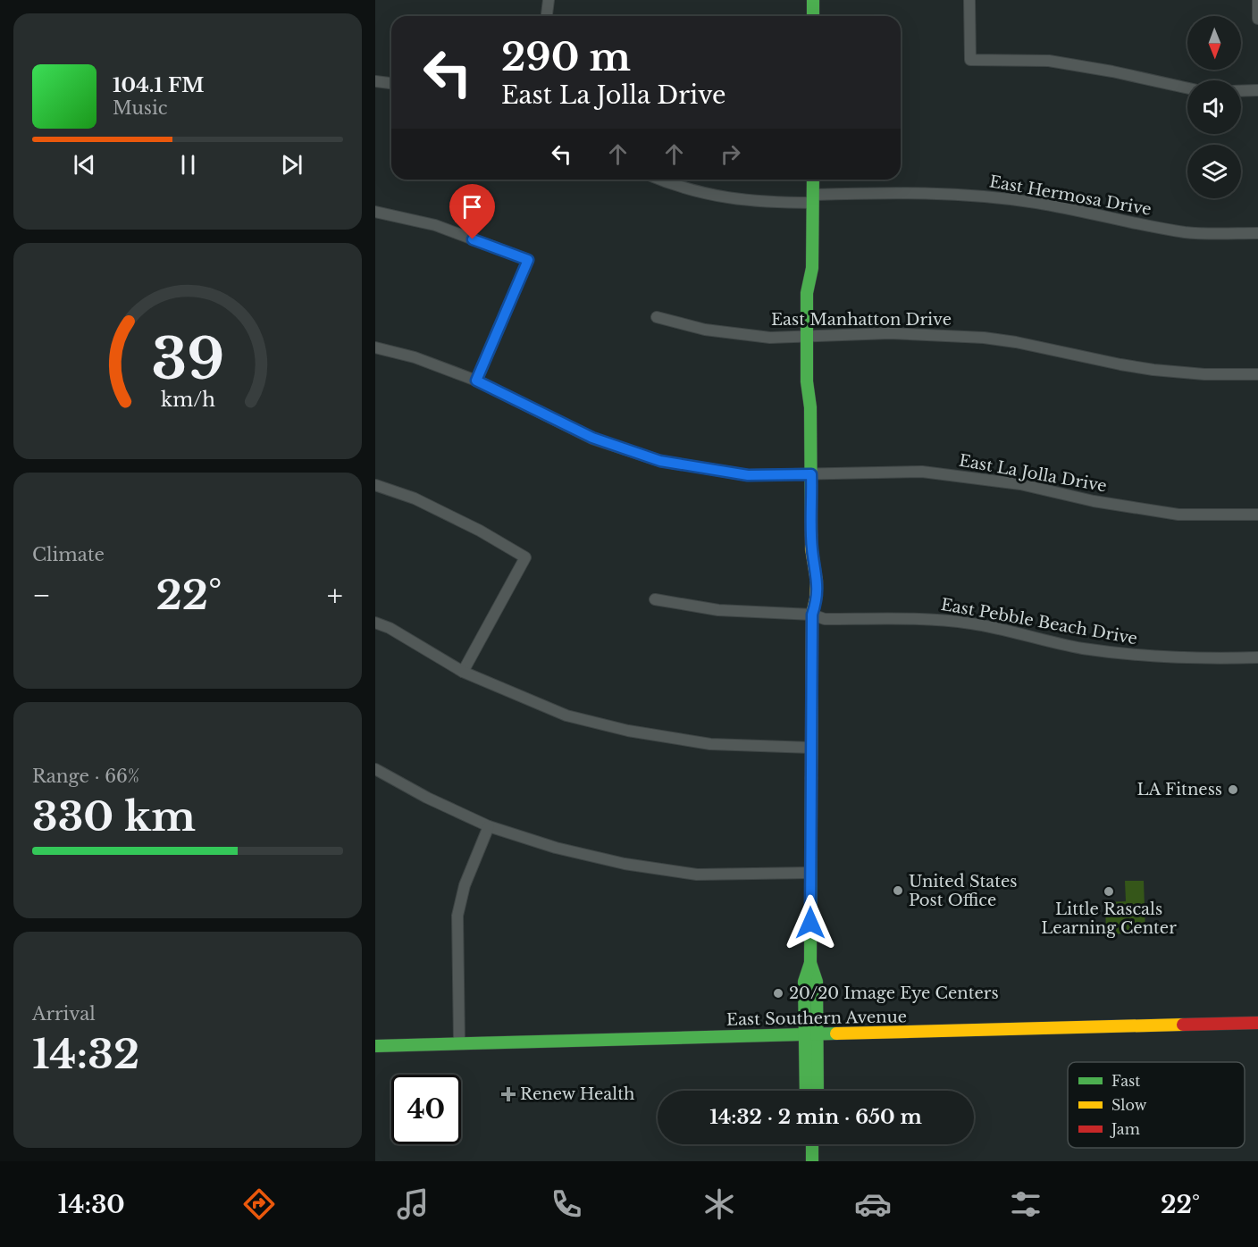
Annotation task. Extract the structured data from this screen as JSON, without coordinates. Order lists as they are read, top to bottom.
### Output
{
  "streets": {
    "street": [
      "East Hermosa Drive",
      "East Manhatton Drive",
      "East La Jolla Drive",
      "East Pebble Beach Drive",
      "East Southern Avenue"
    ]
  },
  "places": {
    "other": [
      "LA Fitness",
      "United States Post Office",
      "Little Rascals Learning Center",
      "20/20 Image Eye Centers"
    ],
    "health": ["Renew Health"]
  },
  "legend": ["Fast", "Slow", "Jam"],
  "north": "bottom",
  "page": {
    "turn": ["290 m", "East La Jolla Drive"],
    "song": ["104.1 FM", "Music"],
    "tile": [
      "Climate",
      ["Range · 66%", "330 km"],
      ["Arrival", "14:32"]
    ],
    "heat": ["−", "22°", "+"],
    "limit": "40",
    "trip": "14:32 · 2 min · 650 m",
    "tabs": ["14:30", "22°"],
    "gauge": ["39", "km/h"]
  }
}
